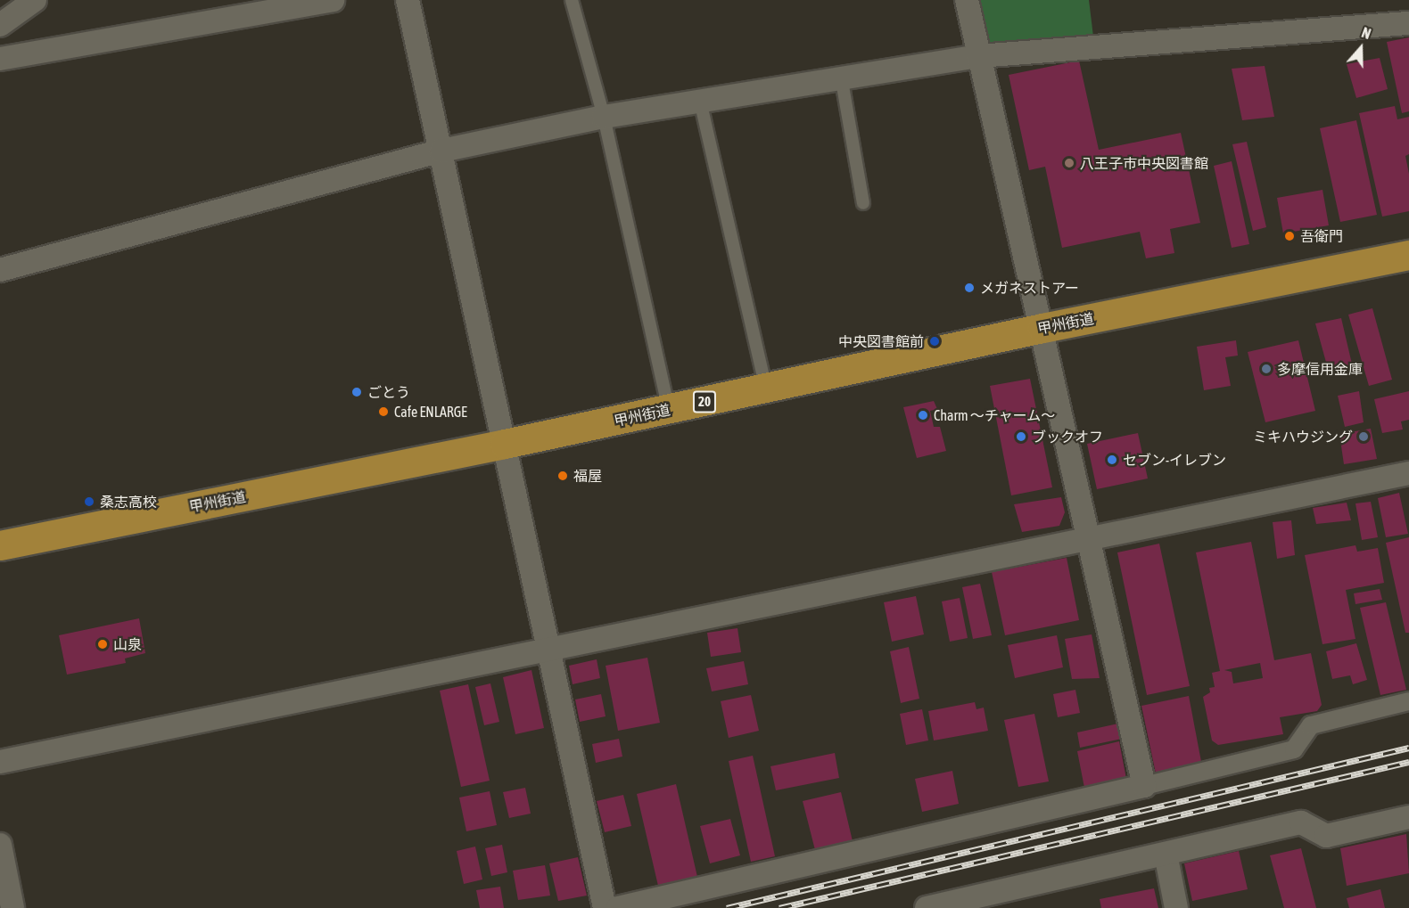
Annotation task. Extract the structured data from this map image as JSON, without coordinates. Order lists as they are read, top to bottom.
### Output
{
  "streets": {
    "highway": ["甲州街道", "20"]
  },
  "places": [
    "八王子市中央図書館",
    "吾衛門",
    "メガネストアー",
    "中央図書館前",
    "多摩信用金庫",
    "ごとう",
    "Cafe ENLARGE",
    "Charm ～チャーム～",
    "ブックオフ",
    "ミキハウジング",
    "セブン-イレブン",
    "福屋",
    "桑志高校",
    "山泉"
  ],
  "north": "top"
}
